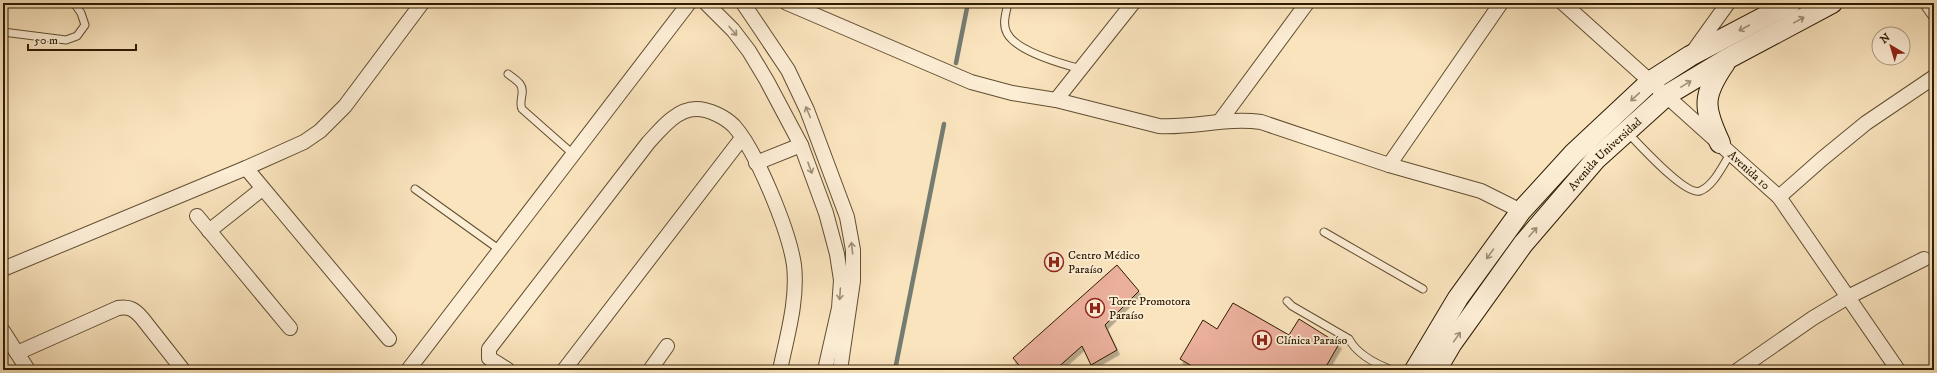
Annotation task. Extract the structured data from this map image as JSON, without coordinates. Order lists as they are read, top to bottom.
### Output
{
  "streets": {
    "street": ["Avenida Universidad", "Avenida 10"]
  },
  "crossings": [
    ["Avenida Universidad", "Avenida 10"]
  ],
  "places": {
    "hospital": ["Centro Médico Paraíso", "Torre Promotora Paraíso", "Clínica Paraíso"]
  },
  "scale_bar": "50 m",
  "north": "top left"
}
